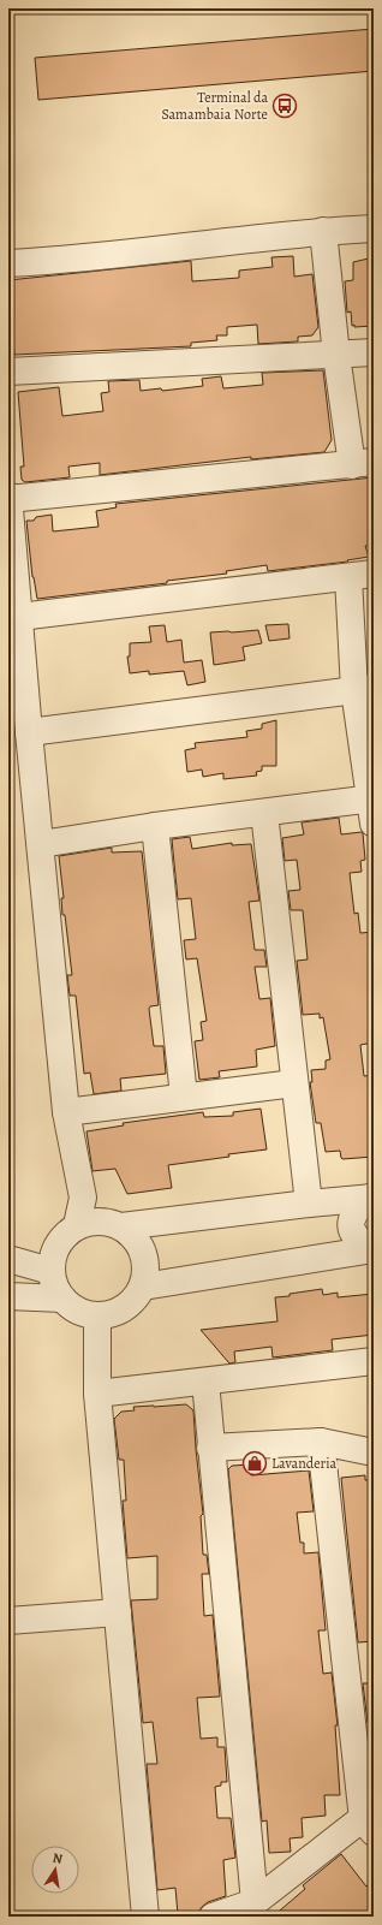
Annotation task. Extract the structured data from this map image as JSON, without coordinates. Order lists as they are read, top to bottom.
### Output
{
  "places": {
    "bus stop": ["Terminal da Samambaia Norte"],
    "shop": ["Lavanderia"]
  },
  "north": "top"
}
